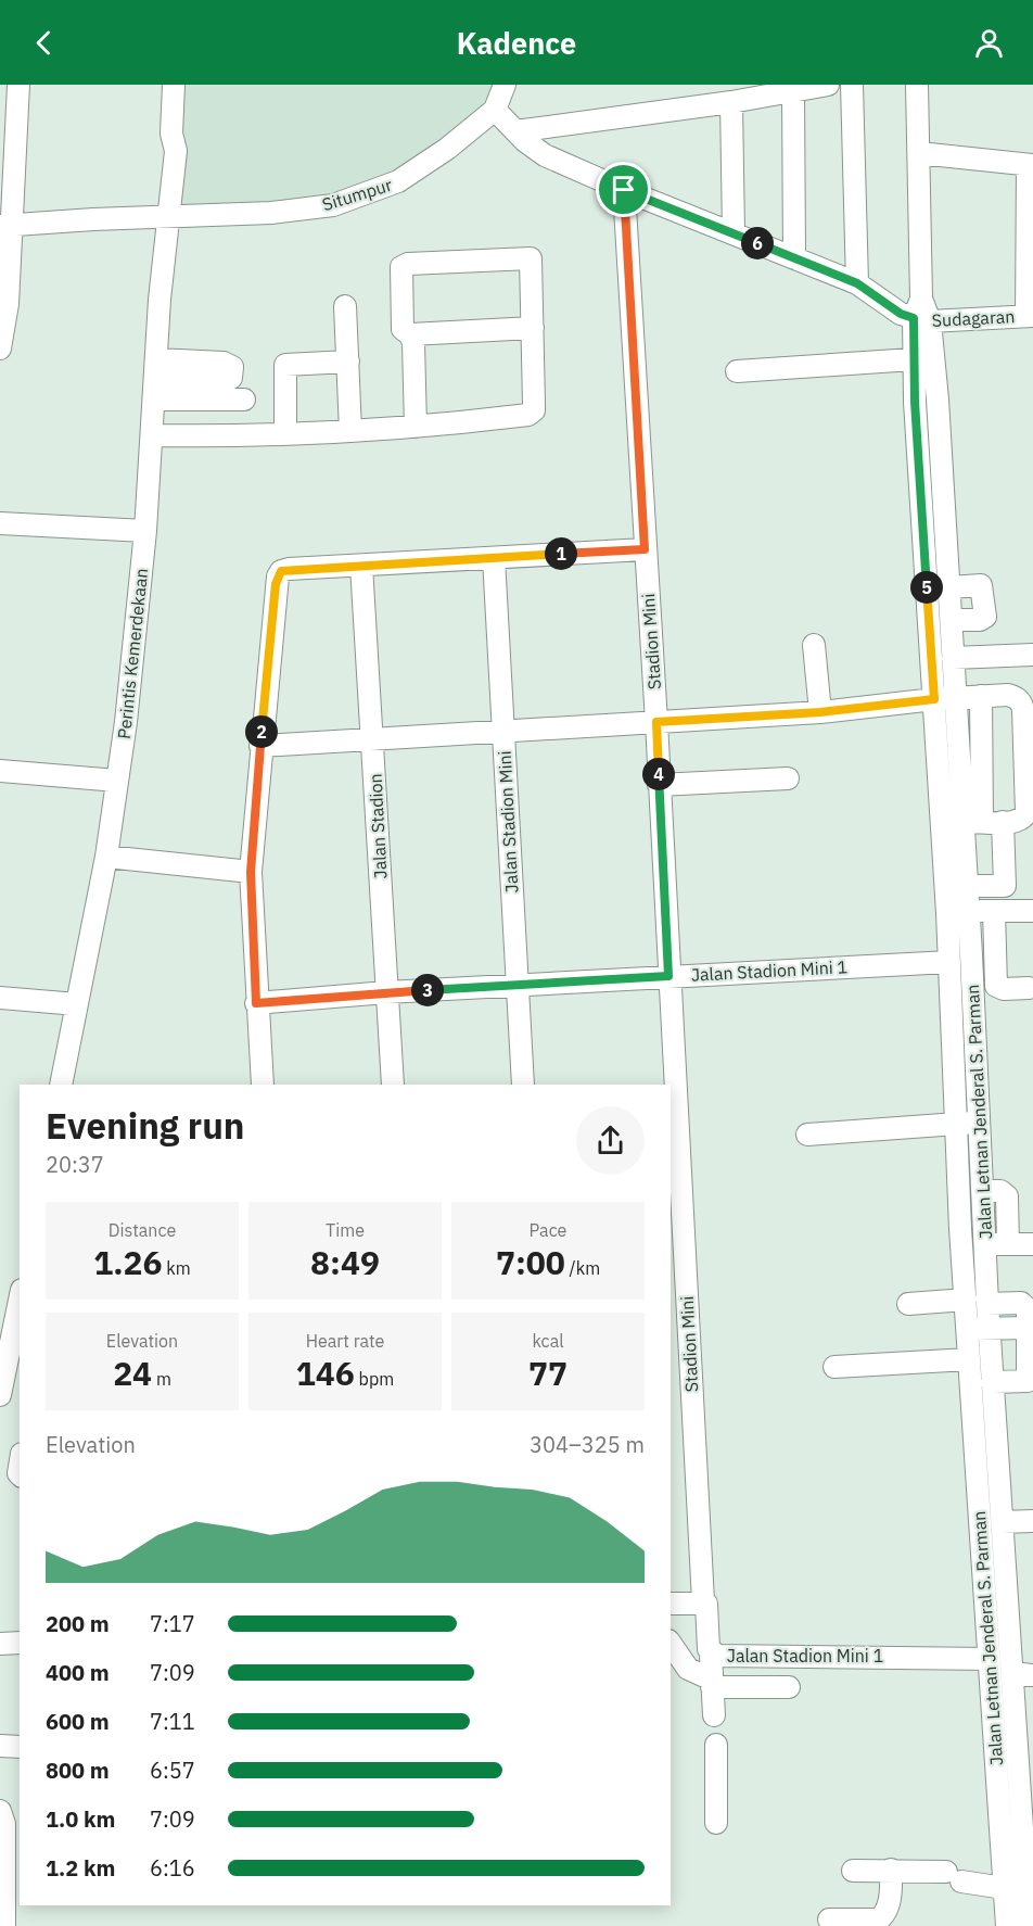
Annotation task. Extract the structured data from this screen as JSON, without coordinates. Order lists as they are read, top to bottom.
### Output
{
  "streets": {
    "street": [
      "Situmpur",
      "Sudagaran",
      "Stadion Mini",
      "Perintis Kemerdekaan",
      "Jalan Stadion Mini",
      "Jalan Stadion",
      "Jalan Stadion Mini 1",
      "Jalan Letnan Jenderal S. Parman"
    ]
  },
  "crossings": [
    ["Situmpur", "Perintis Kemerdekaan"],
    ["Sudagaran", "Jalan Letnan Jenderal S. Parman"],
    ["Stadion Mini", "Jalan Stadion Mini 1"],
    ["Jalan Stadion Mini", "Jalan Stadion Mini 1"],
    ["Jalan Stadion", "Jalan Stadion Mini 1"],
    ["Jalan Stadion Mini 1", "Jalan Letnan Jenderal S. Parman"]
  ],
  "page": {
    "header": "Kadence",
    "pins": [
      "6",
      "1",
      "5",
      "2",
      "4",
      "3"
    ],
    "heading": ["Evening run", "20:37"],
    "stats": [
      ["Distance", "1.26 km"],
      ["Time", "8:49"],
      ["Pace", "7:00 /km"],
      ["Elevation", "24 m"],
      ["Heart rate", "146 bpm"],
      ["kcal", "77"]
    ],
    "chart": ["Elevation", "304–325 m"],
    "list": [
      {
        "name": "200 m",
        "note": "7:17"
      },
      {
        "name": "400 m",
        "note": "7:09"
      },
      {
        "name": "600 m",
        "note": "7:11"
      },
      {
        "name": "800 m",
        "note": "6:57"
      },
      {
        "name": "1.0 km",
        "note": "7:09"
      },
      {
        "name": "1.2 km",
        "note": "6:16"
      }
    ]
  }
}
